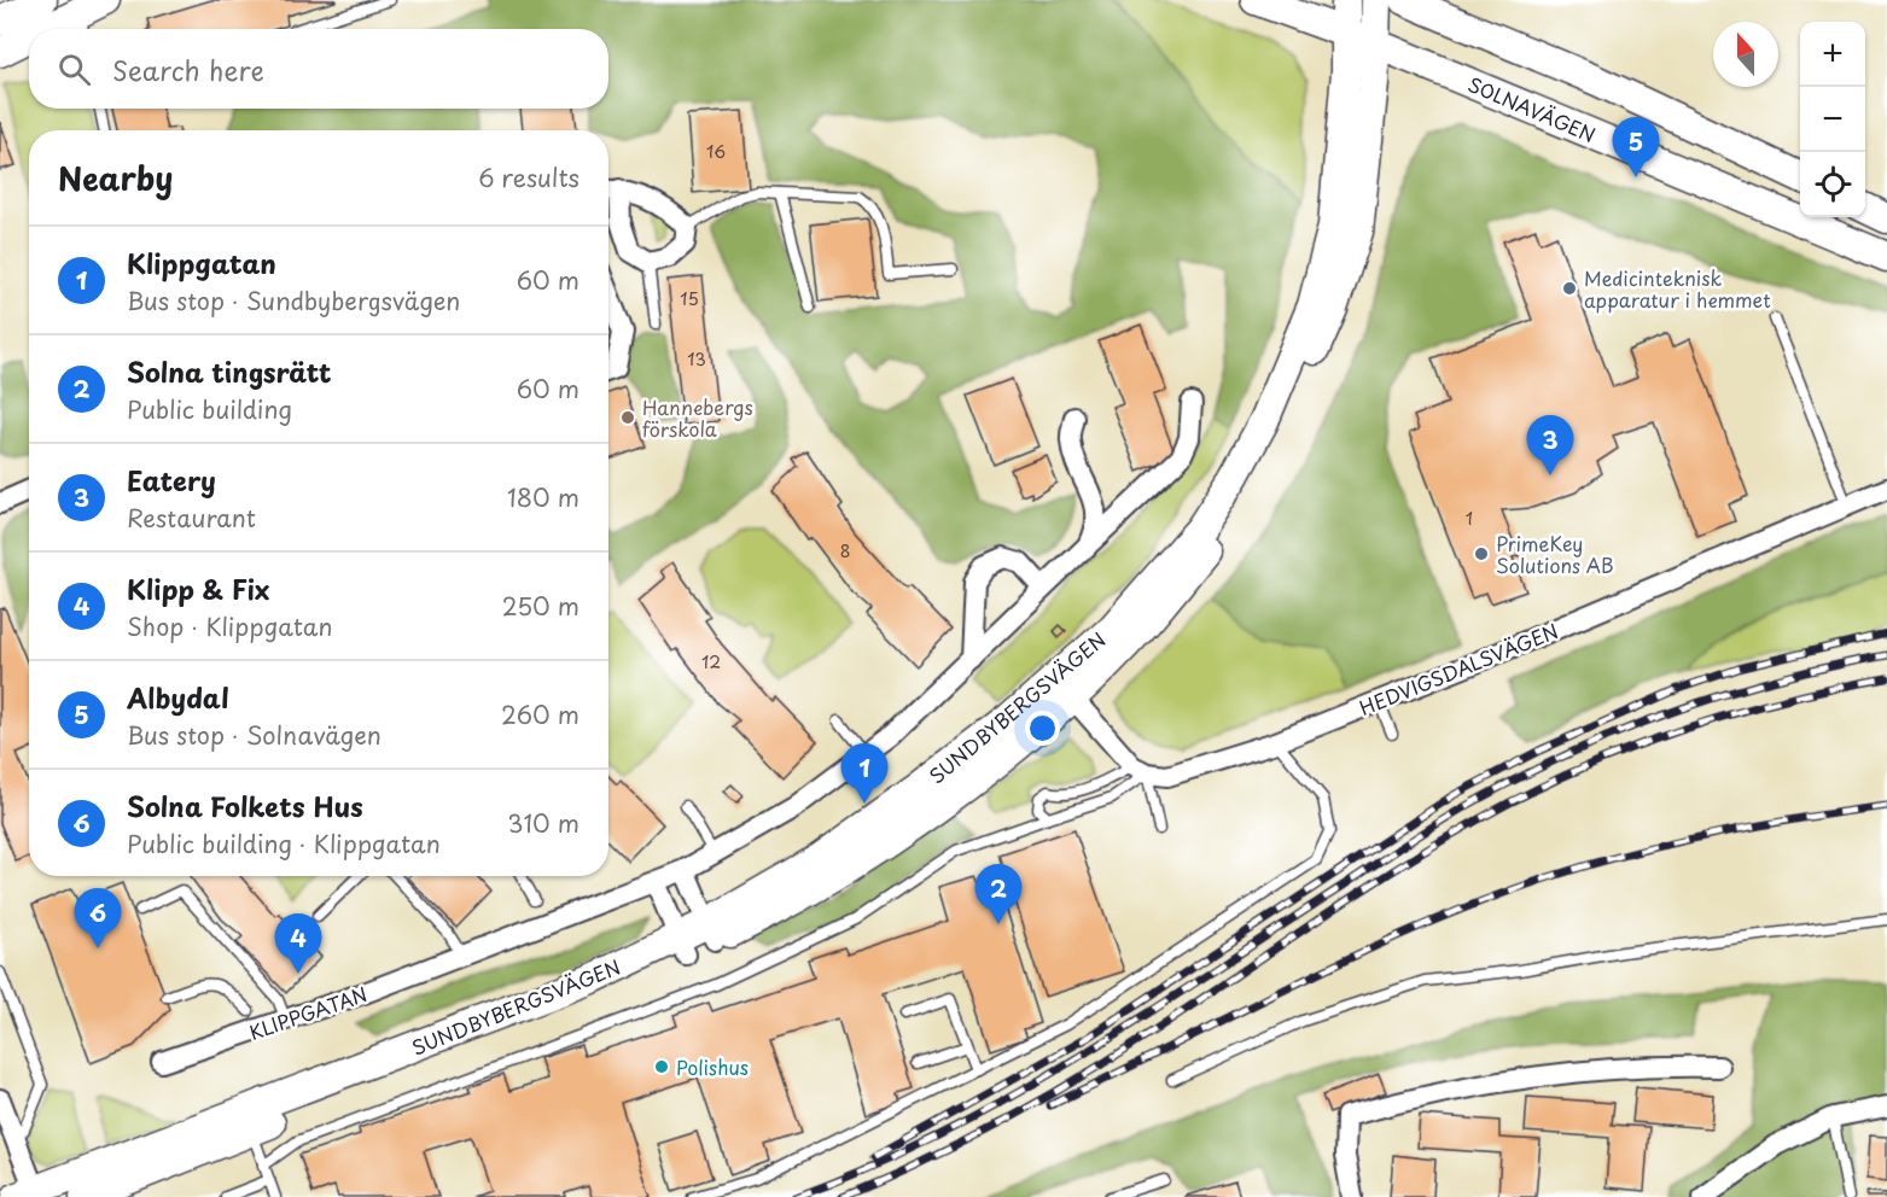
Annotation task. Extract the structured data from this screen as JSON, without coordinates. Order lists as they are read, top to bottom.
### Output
{
  "streets": {
    "main road": ["SOLNAVÄGEN", "SUNDBYBERGSVÄGEN"],
    "street": ["HEDVIGSDALSVÄGEN", "KLIPPGATAN"]
  },
  "crossings": [
    ["SOLNAVÄGEN", "SUNDBYBERGSVÄGEN"]
  ],
  "places": [
    "Medicinteknisk apparatur i hemmet",
    "Hannebergs förskola",
    "PrimeKey Solutions AB",
    "Polishus"
  ],
  "house_numbers": [
    "16",
    "15",
    "13",
    "1",
    "8",
    "12"
  ],
  "north": "top",
  "page": {
    "map_buttons": ["+", "−"],
    "search": "Search here",
    "pins": [
      "5",
      "3",
      "1",
      "2",
      "6",
      "4"
    ],
    "heading": ["Nearby", "6 results"],
    "list": [
      {
        "mark": "1",
        "name": "Klippgatan",
        "note": "Bus stop · Sundbybergsvägen",
        "value": "60 m"
      },
      {
        "mark": "2",
        "name": "Solna tingsrätt",
        "note": "Public building",
        "value": "60 m"
      },
      {
        "mark": "3",
        "name": "Eatery",
        "note": "Restaurant",
        "value": "180 m"
      },
      {
        "mark": "4",
        "name": "Klipp & Fix",
        "note": "Shop · Klippgatan",
        "value": "250 m"
      },
      {
        "mark": "5",
        "name": "Albydal",
        "note": "Bus stop · Solnavägen",
        "value": "260 m"
      },
      {
        "mark": "6",
        "name": "Solna Folkets Hus",
        "note": "Public building · Klippgatan",
        "value": "310 m"
      }
    ]
  }
}
